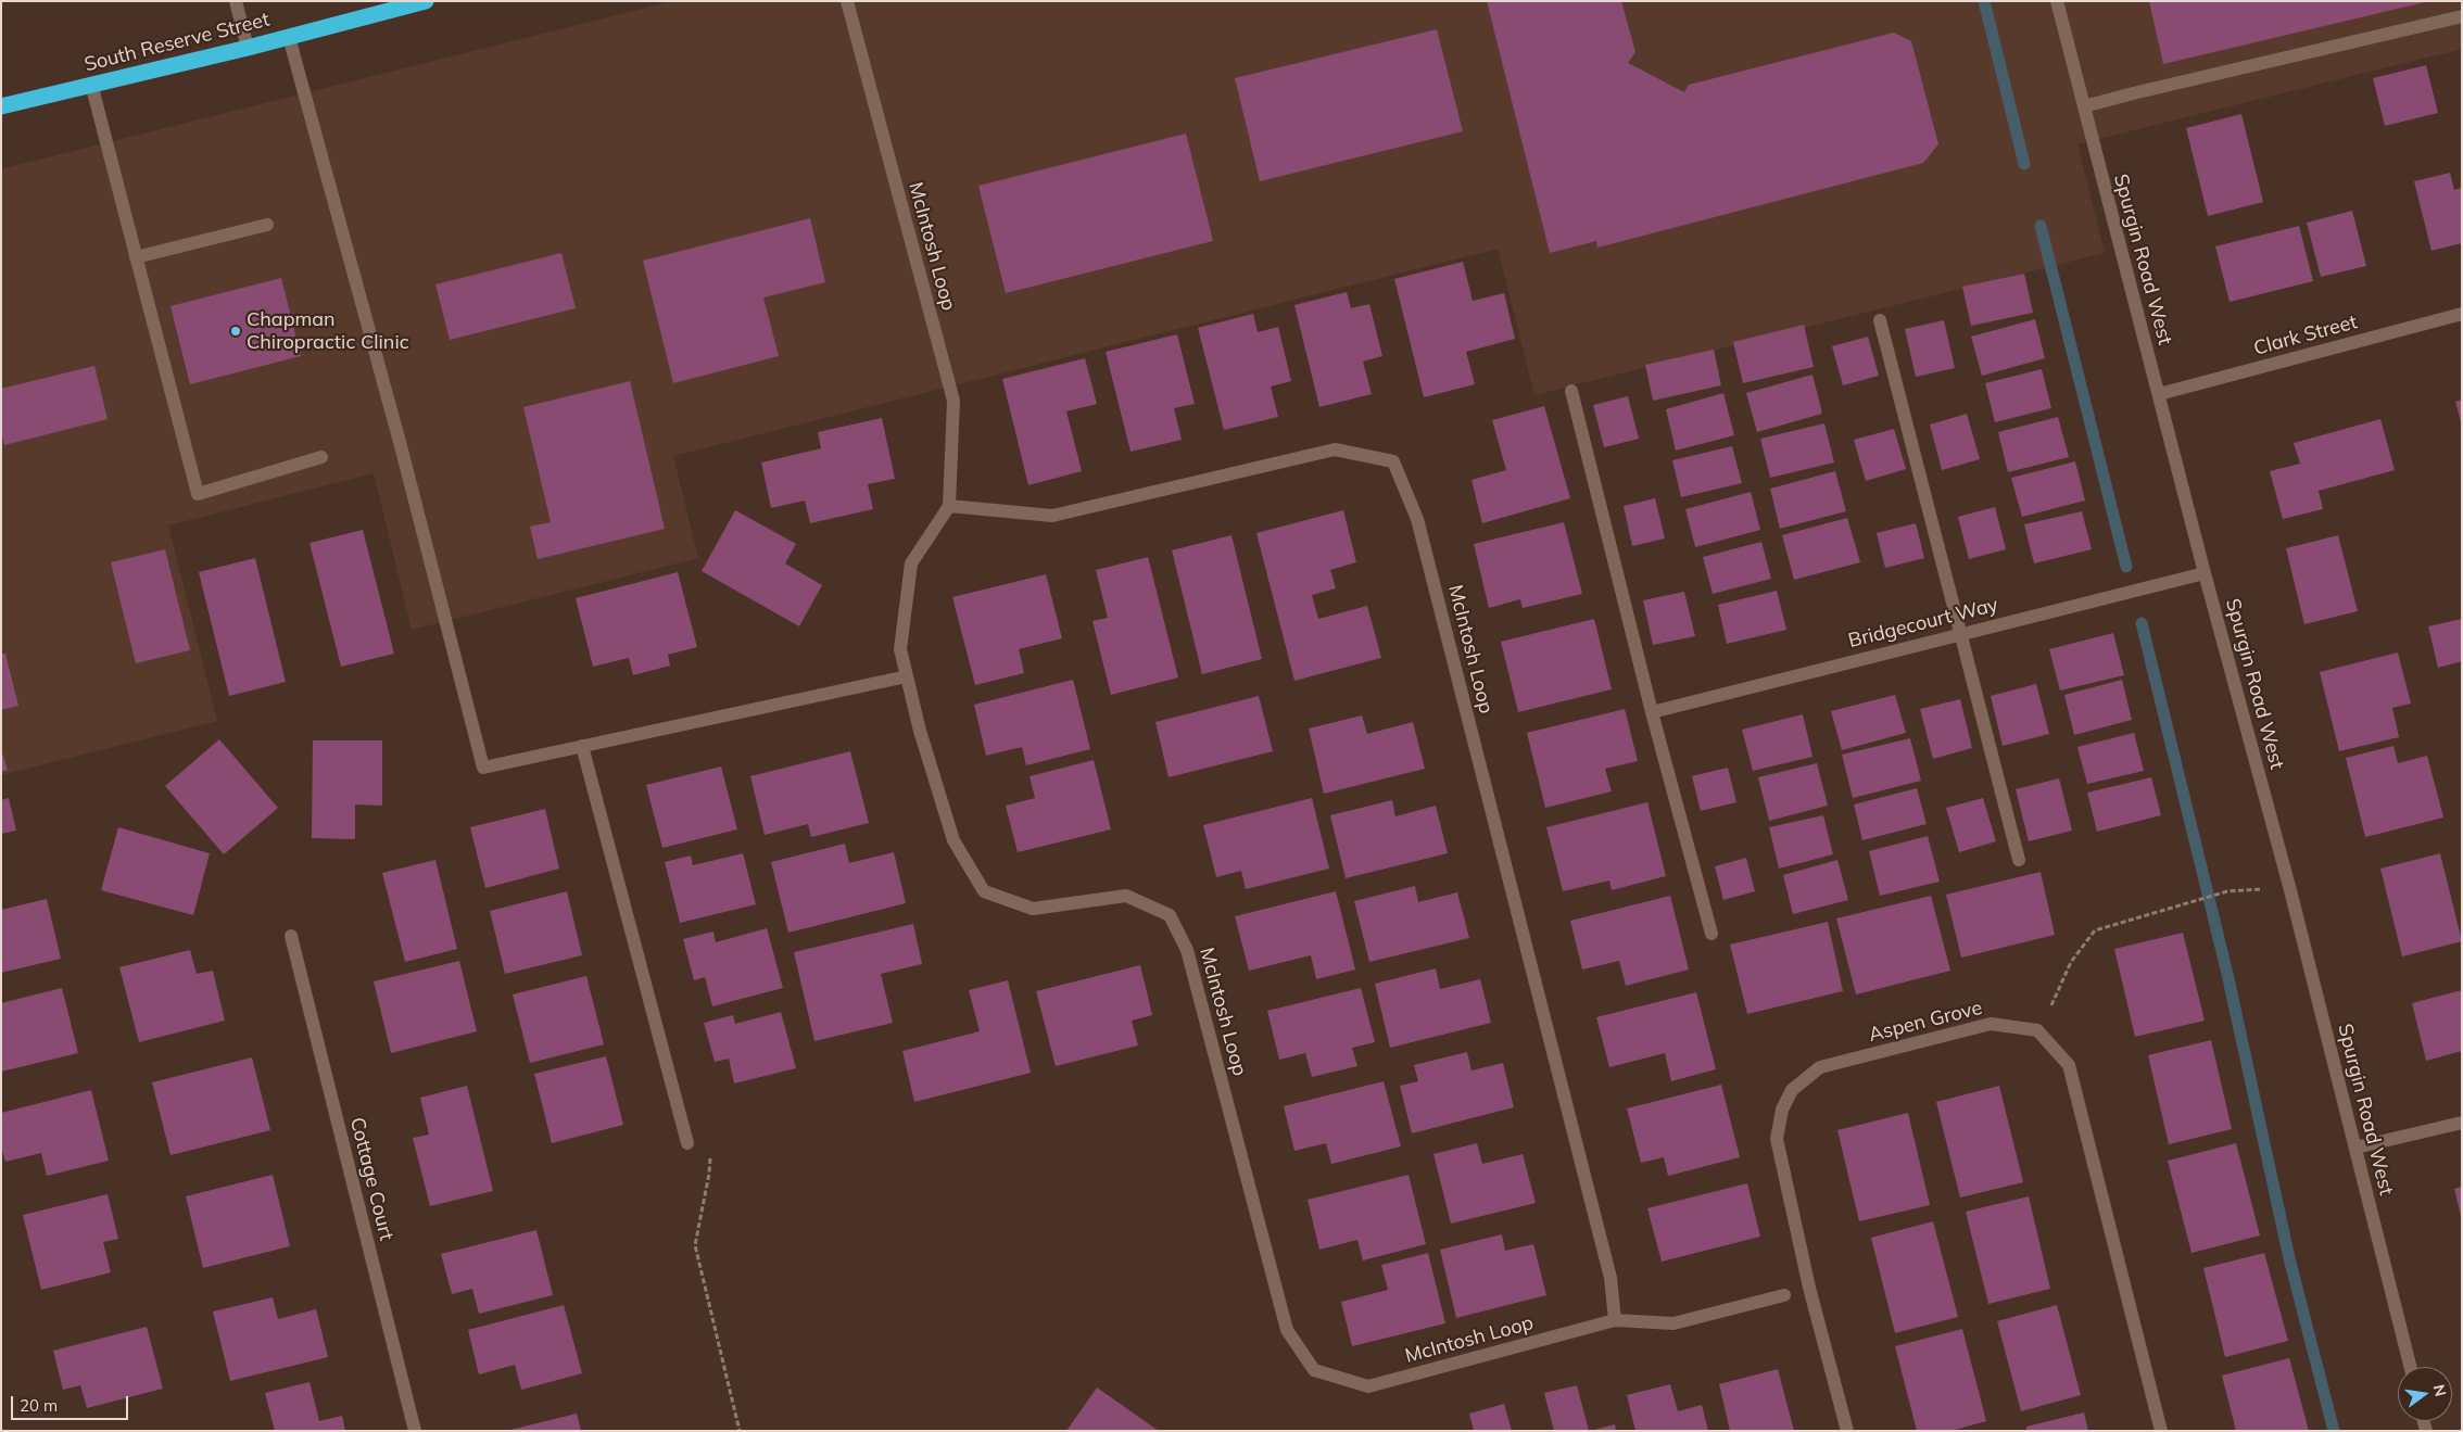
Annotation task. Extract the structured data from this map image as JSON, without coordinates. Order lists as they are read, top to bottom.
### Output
{
  "streets": {
    "highway": ["South Reserve Street"],
    "street": [
      "McIntosh Loop",
      "Spurgin Road West",
      "Clark Street",
      "Bridgecourt Way",
      "Aspen Grove",
      "Cottage Court"
    ]
  },
  "crossings": [
    ["Spurgin Road West", "Clark Street"],
    ["Spurgin Road West", "Bridgecourt Way"]
  ],
  "places": ["Chapman Chiropractic Clinic"],
  "scale_bar": "20 m",
  "north": "right"
}
